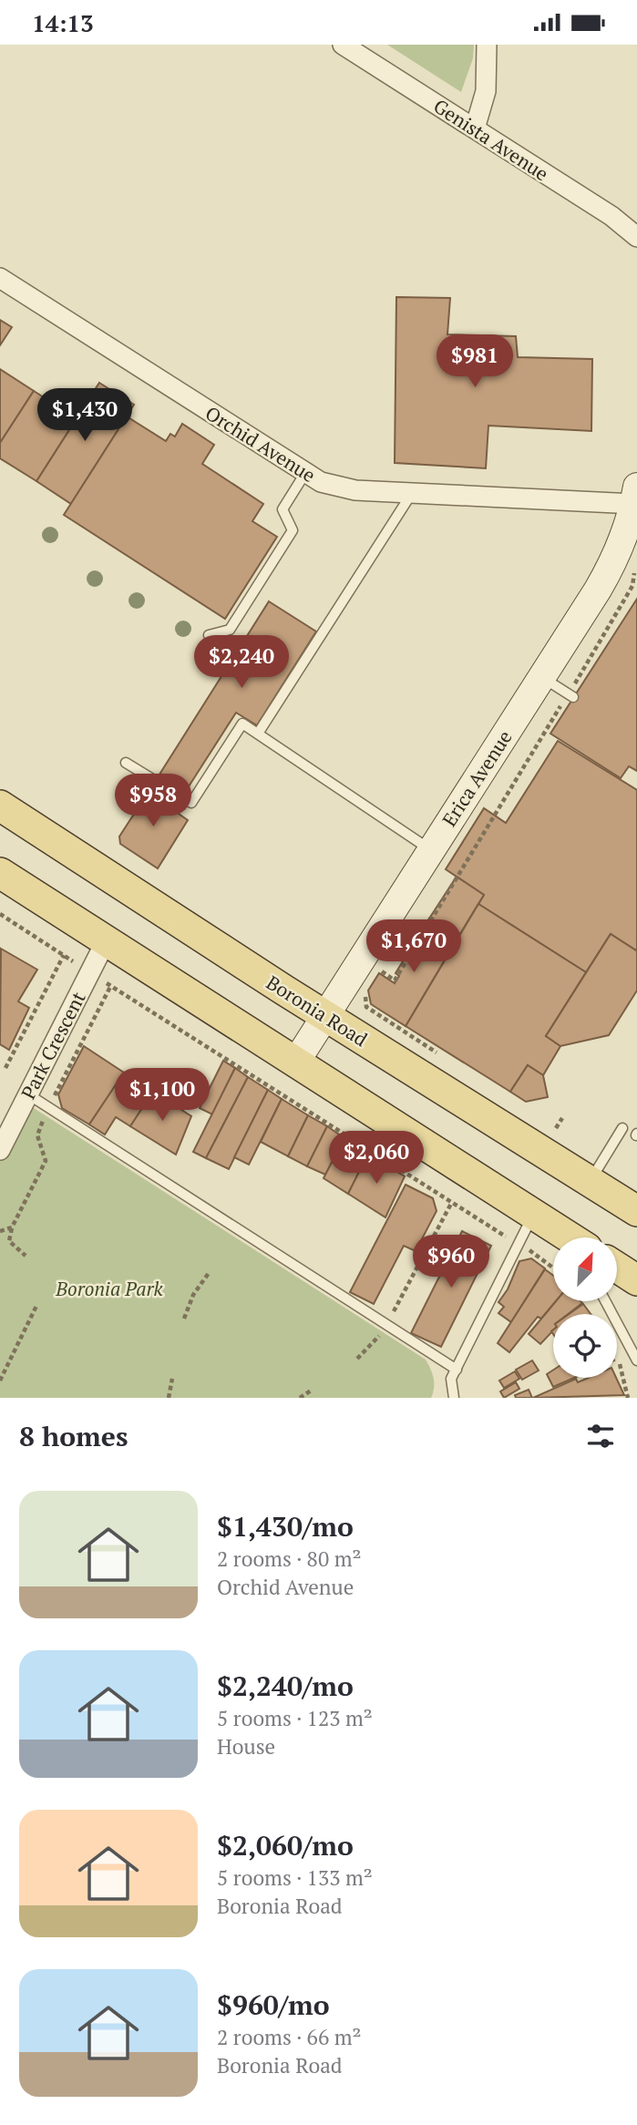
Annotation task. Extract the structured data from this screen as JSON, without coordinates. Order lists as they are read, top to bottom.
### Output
{
  "streets": {
    "main road": ["Erica Avenue", "Boronia Road"],
    "street": ["Genista Avenue", "Orchid Avenue", "Park Crescent"]
  },
  "crossings": [
    ["Orchid Avenue", "Erica Avenue"],
    ["Erica Avenue", "Boronia Road"]
  ],
  "parks": ["Boronia Park"],
  "north": "top right",
  "page": {
    "status": "14:13",
    "price": [
      "$981",
      "$1,430",
      "$2,240",
      "$958",
      "$1,670",
      "$1,100",
      "$2,060",
      "$960"
    ],
    "heading": "8 homes",
    "list": [
      {
        "name": "$1,430/mo",
        "note": "2 rooms · 80 m² · Orchid Avenue"
      },
      {
        "name": "$2,240/mo",
        "note": "5 rooms · 123 m² · House"
      },
      {
        "name": "$2,060/mo",
        "note": "5 rooms · 133 m² · Boronia Road"
      },
      {
        "name": "$960/mo",
        "note": "2 rooms · 66 m² · Boronia Road"
      }
    ]
  }
}
